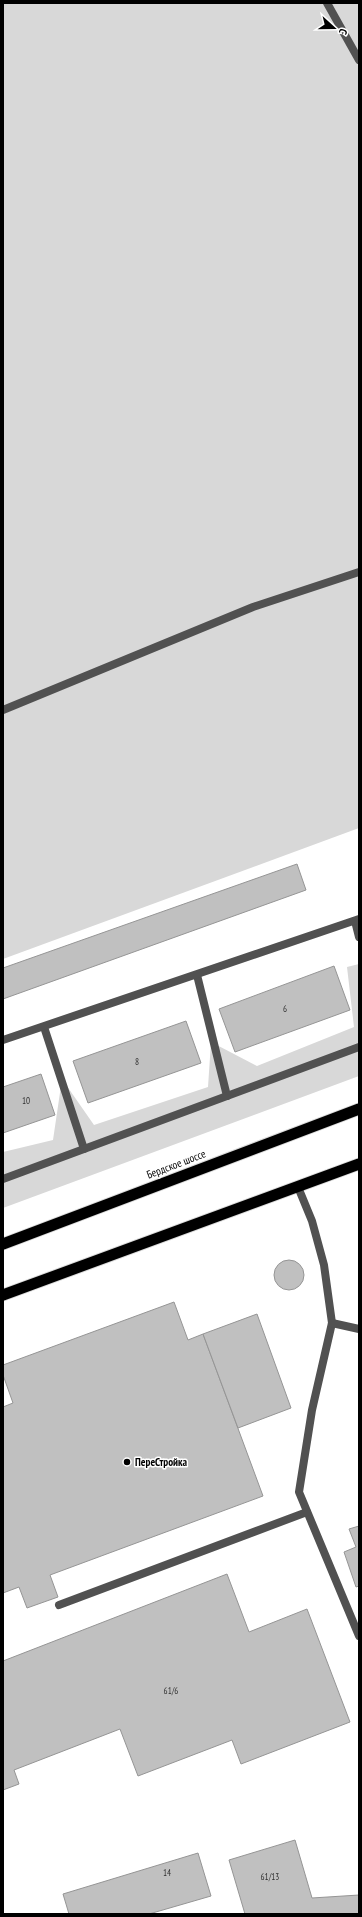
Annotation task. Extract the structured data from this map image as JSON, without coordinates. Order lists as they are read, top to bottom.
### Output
{
  "streets": {
    "highway": ["Бердское шоссе"]
  },
  "places": ["ПереСтройка"],
  "house_numbers": [
    "6",
    "8",
    "10",
    "61/6",
    "14",
    "61/13"
  ],
  "north": "right"
}
